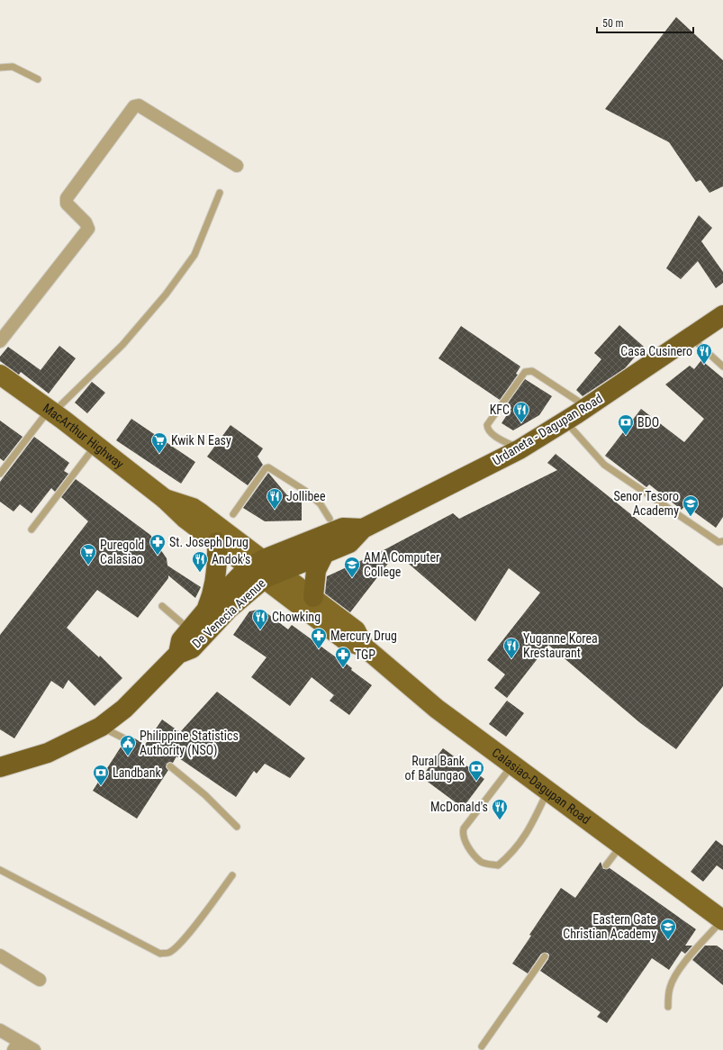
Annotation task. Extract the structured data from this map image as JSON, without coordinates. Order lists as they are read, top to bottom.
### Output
{
  "streets": {
    "highway": ["Urdaneta - Dagupan Road", "De Venecia Avenue"],
    "main road": ["MacArthur Highway", "Calasiao-Dagupan Road"]
  },
  "crossings": [
    ["Urdaneta - Dagupan Road", "MacArthur Highway"],
    ["Urdaneta - Dagupan Road", "De Venecia Avenue"],
    ["Urdaneta - Dagupan Road", "Calasiao-Dagupan Road"],
    ["MacArthur Highway", "De Venecia Avenue"],
    ["MacArthur Highway", "Calasiao-Dagupan Road"],
    ["De Venecia Avenue", "Calasiao-Dagupan Road"]
  ],
  "places": {
    "restaurant": [
      "Casa Cusinero",
      "KFC",
      "Jollibee",
      "Andok's",
      "Chowking",
      "Yuganne Korea Krestaurant",
      "McDonald's"
    ],
    "bank": ["BDO", "Rural Bank of Balungao", "Landbank"],
    "supermarket": ["Kwik N Easy", "Puregold Calasiao"],
    "school or university": ["Senor Tesoro Academy", "AMA Computer College", "Eastern Gate Christian Academy"],
    "pharmacy": ["St. Joseph Drug", "Mercury Drug", "TGP"],
    "public building": ["Philippine Statistics Authority (NSO)"]
  },
  "scale_bar": "50 m"
}
